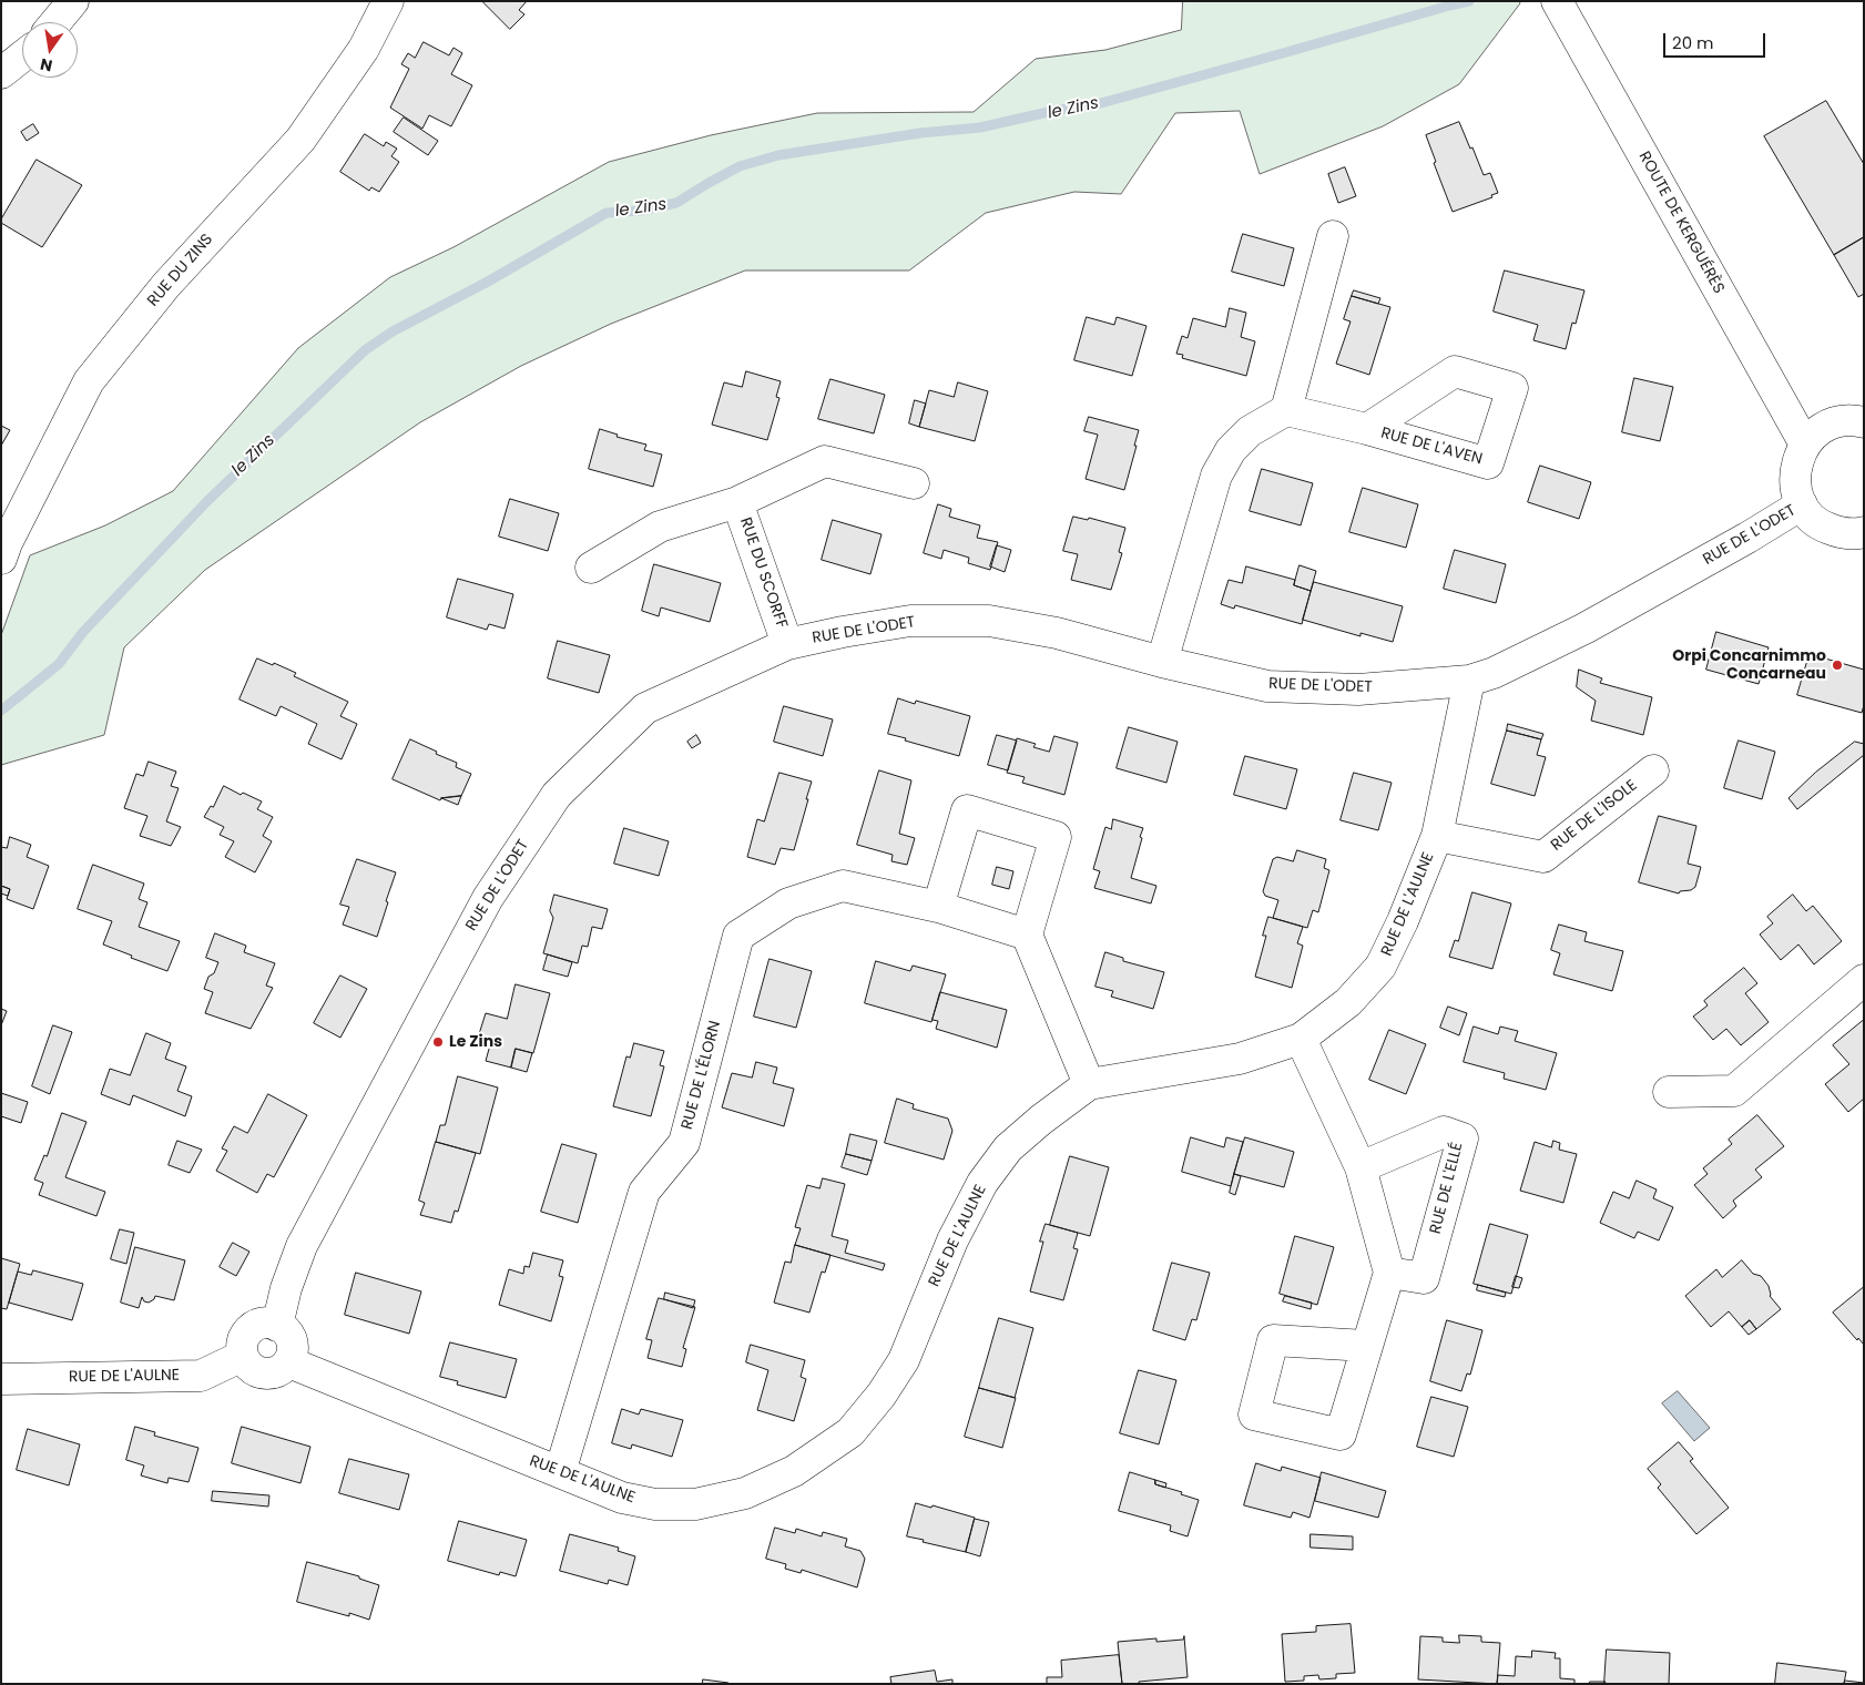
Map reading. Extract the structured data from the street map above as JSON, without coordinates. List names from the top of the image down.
{
  "streets": {
    "street": [
      "ROUTE DE KERGUÉRÈS",
      "RUE DU ZINS",
      "RUE DE L'AVEN",
      "RUE DE L'ODET",
      "RUE DU SCORFF",
      "RUE DE L'ISOLE",
      "RUE DE L'AULNE",
      "RUE DE L'ÉLORN",
      "RUE DE L'ELLÉ"
    ]
  },
  "crossings": [
    ["RUE DE L'ODET", "RUE DU SCORFF"],
    ["RUE DE L'ODET", "RUE DE L'AULNE"],
    ["RUE DE L'ISOLE", "RUE DE L'AULNE"],
    ["RUE DE L'AULNE", "RUE DE L'ÉLORN"]
  ],
  "water": ["le Zins"],
  "places": ["Orpi Concarnimmo Concarneau", "Le Zins"],
  "scale_bar": "20 m",
  "north": "bottom"
}
